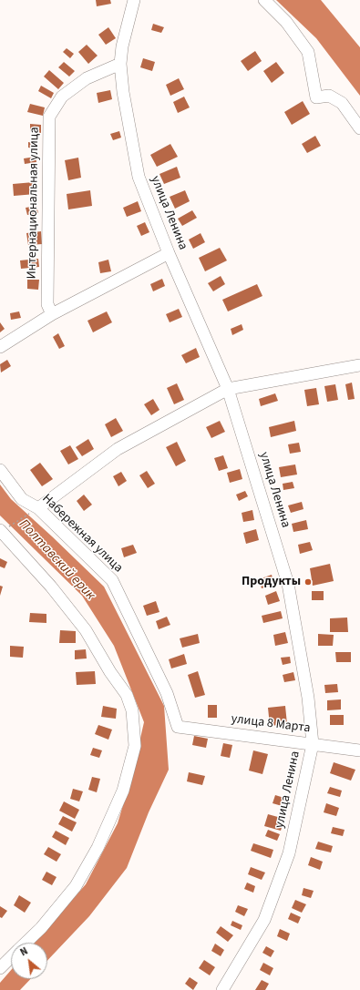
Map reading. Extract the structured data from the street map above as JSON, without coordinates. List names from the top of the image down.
{
  "streets": {
    "street": [
      "Интернациональная улица",
      "улица Ленина",
      "Набережная улица",
      "улица 8 Марта"
    ]
  },
  "crossings": [
    ["Интернациональная улица", "улица Ленина"],
    ["улица Ленина", "улица 8 Марта"],
    ["Набережная улица", "улица 8 Марта"]
  ],
  "water": ["Полтавский ерик"],
  "places": ["Продукты"],
  "north": "top left"
}
